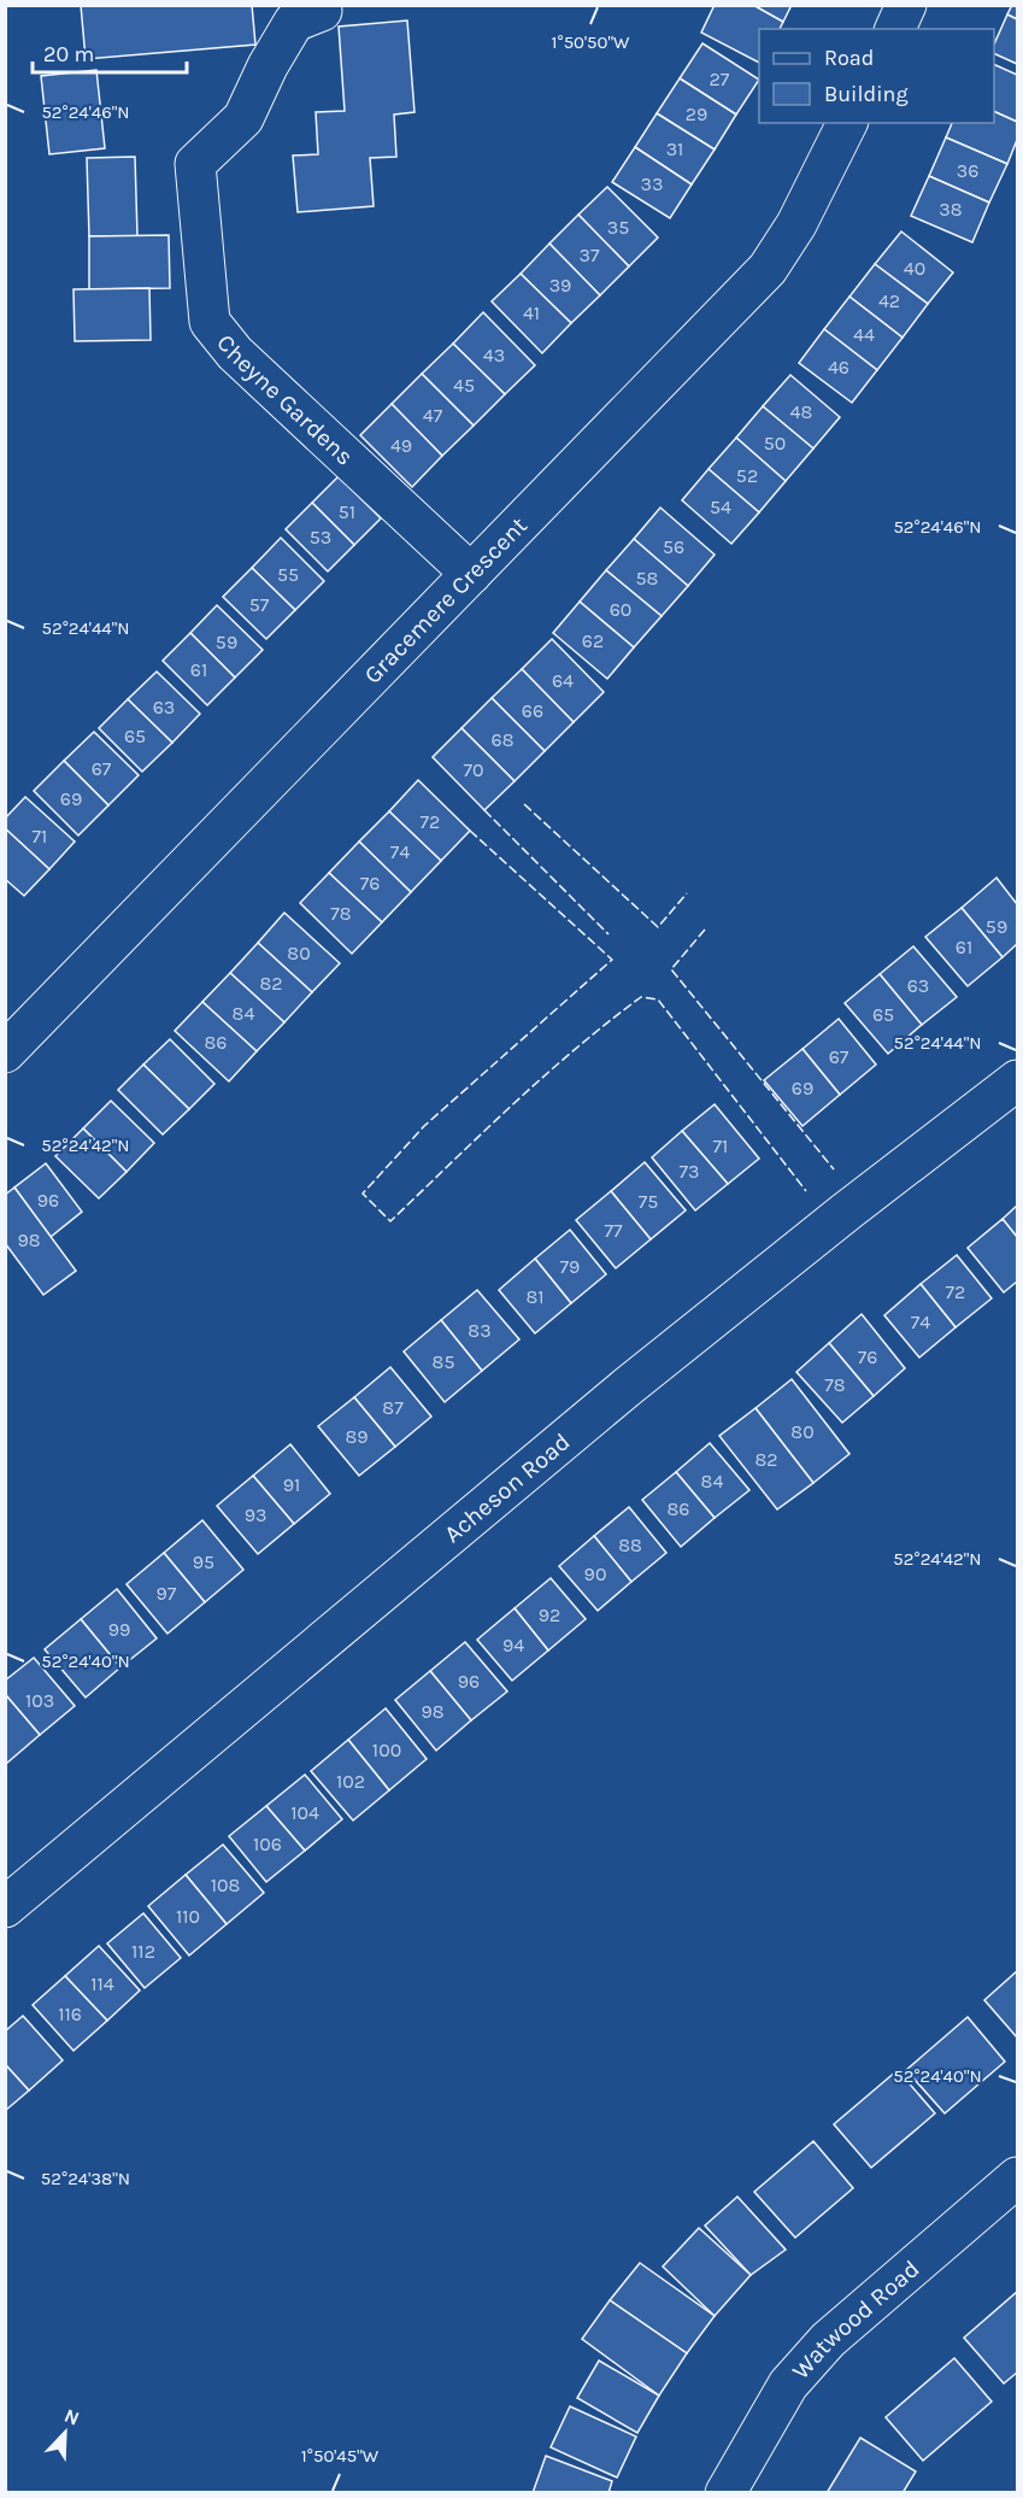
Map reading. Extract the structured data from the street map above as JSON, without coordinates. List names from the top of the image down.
{
  "streets": {
    "street": [
      "Cheyne Gardens",
      "Gracemere Crescent",
      "Acheson Road",
      "Watwood Road"
    ]
  },
  "crossings": [
    ["Cheyne Gardens", "Gracemere Crescent"]
  ],
  "house_numbers": [
    "27",
    "29",
    "31",
    "36",
    "33",
    "38",
    "35",
    "37",
    "40",
    "39",
    "42",
    "41",
    "44",
    "43",
    "46",
    "45",
    "48",
    "47",
    "50",
    "49",
    "52",
    "54",
    "51",
    "53",
    "56",
    "55",
    "58",
    "57",
    "60",
    "62",
    "59",
    "61",
    "64",
    "63",
    "66",
    "65",
    "68",
    "67",
    "70",
    "69",
    "72",
    "71",
    "74",
    "76",
    "78",
    "59",
    "61",
    "80",
    "82",
    "63",
    "84",
    "65",
    "86",
    "67",
    "69",
    "71",
    "73",
    "96",
    "75",
    "77",
    "98",
    "79",
    "72",
    "81",
    "74",
    "83",
    "76",
    "85",
    "78",
    "87",
    "80",
    "89",
    "82",
    "84",
    "91",
    "86",
    "93",
    "88",
    "95",
    "90",
    "97",
    "92",
    "99",
    "94",
    "96",
    "103",
    "98",
    "100",
    "102",
    "104",
    "106",
    "108",
    "110",
    "112",
    "114",
    "116"
  ],
  "legend": ["Road", "Building"],
  "scale_bar": "20 m",
  "north": "top right",
  "coordinates": [
    "1°50'50\"W",
    "52°24'46\"N",
    "52°24'44\"N",
    "52°24'42\"N",
    "52°24'40\"N",
    "52°24'38\"N",
    "1°50'45\"W"
  ]
}
